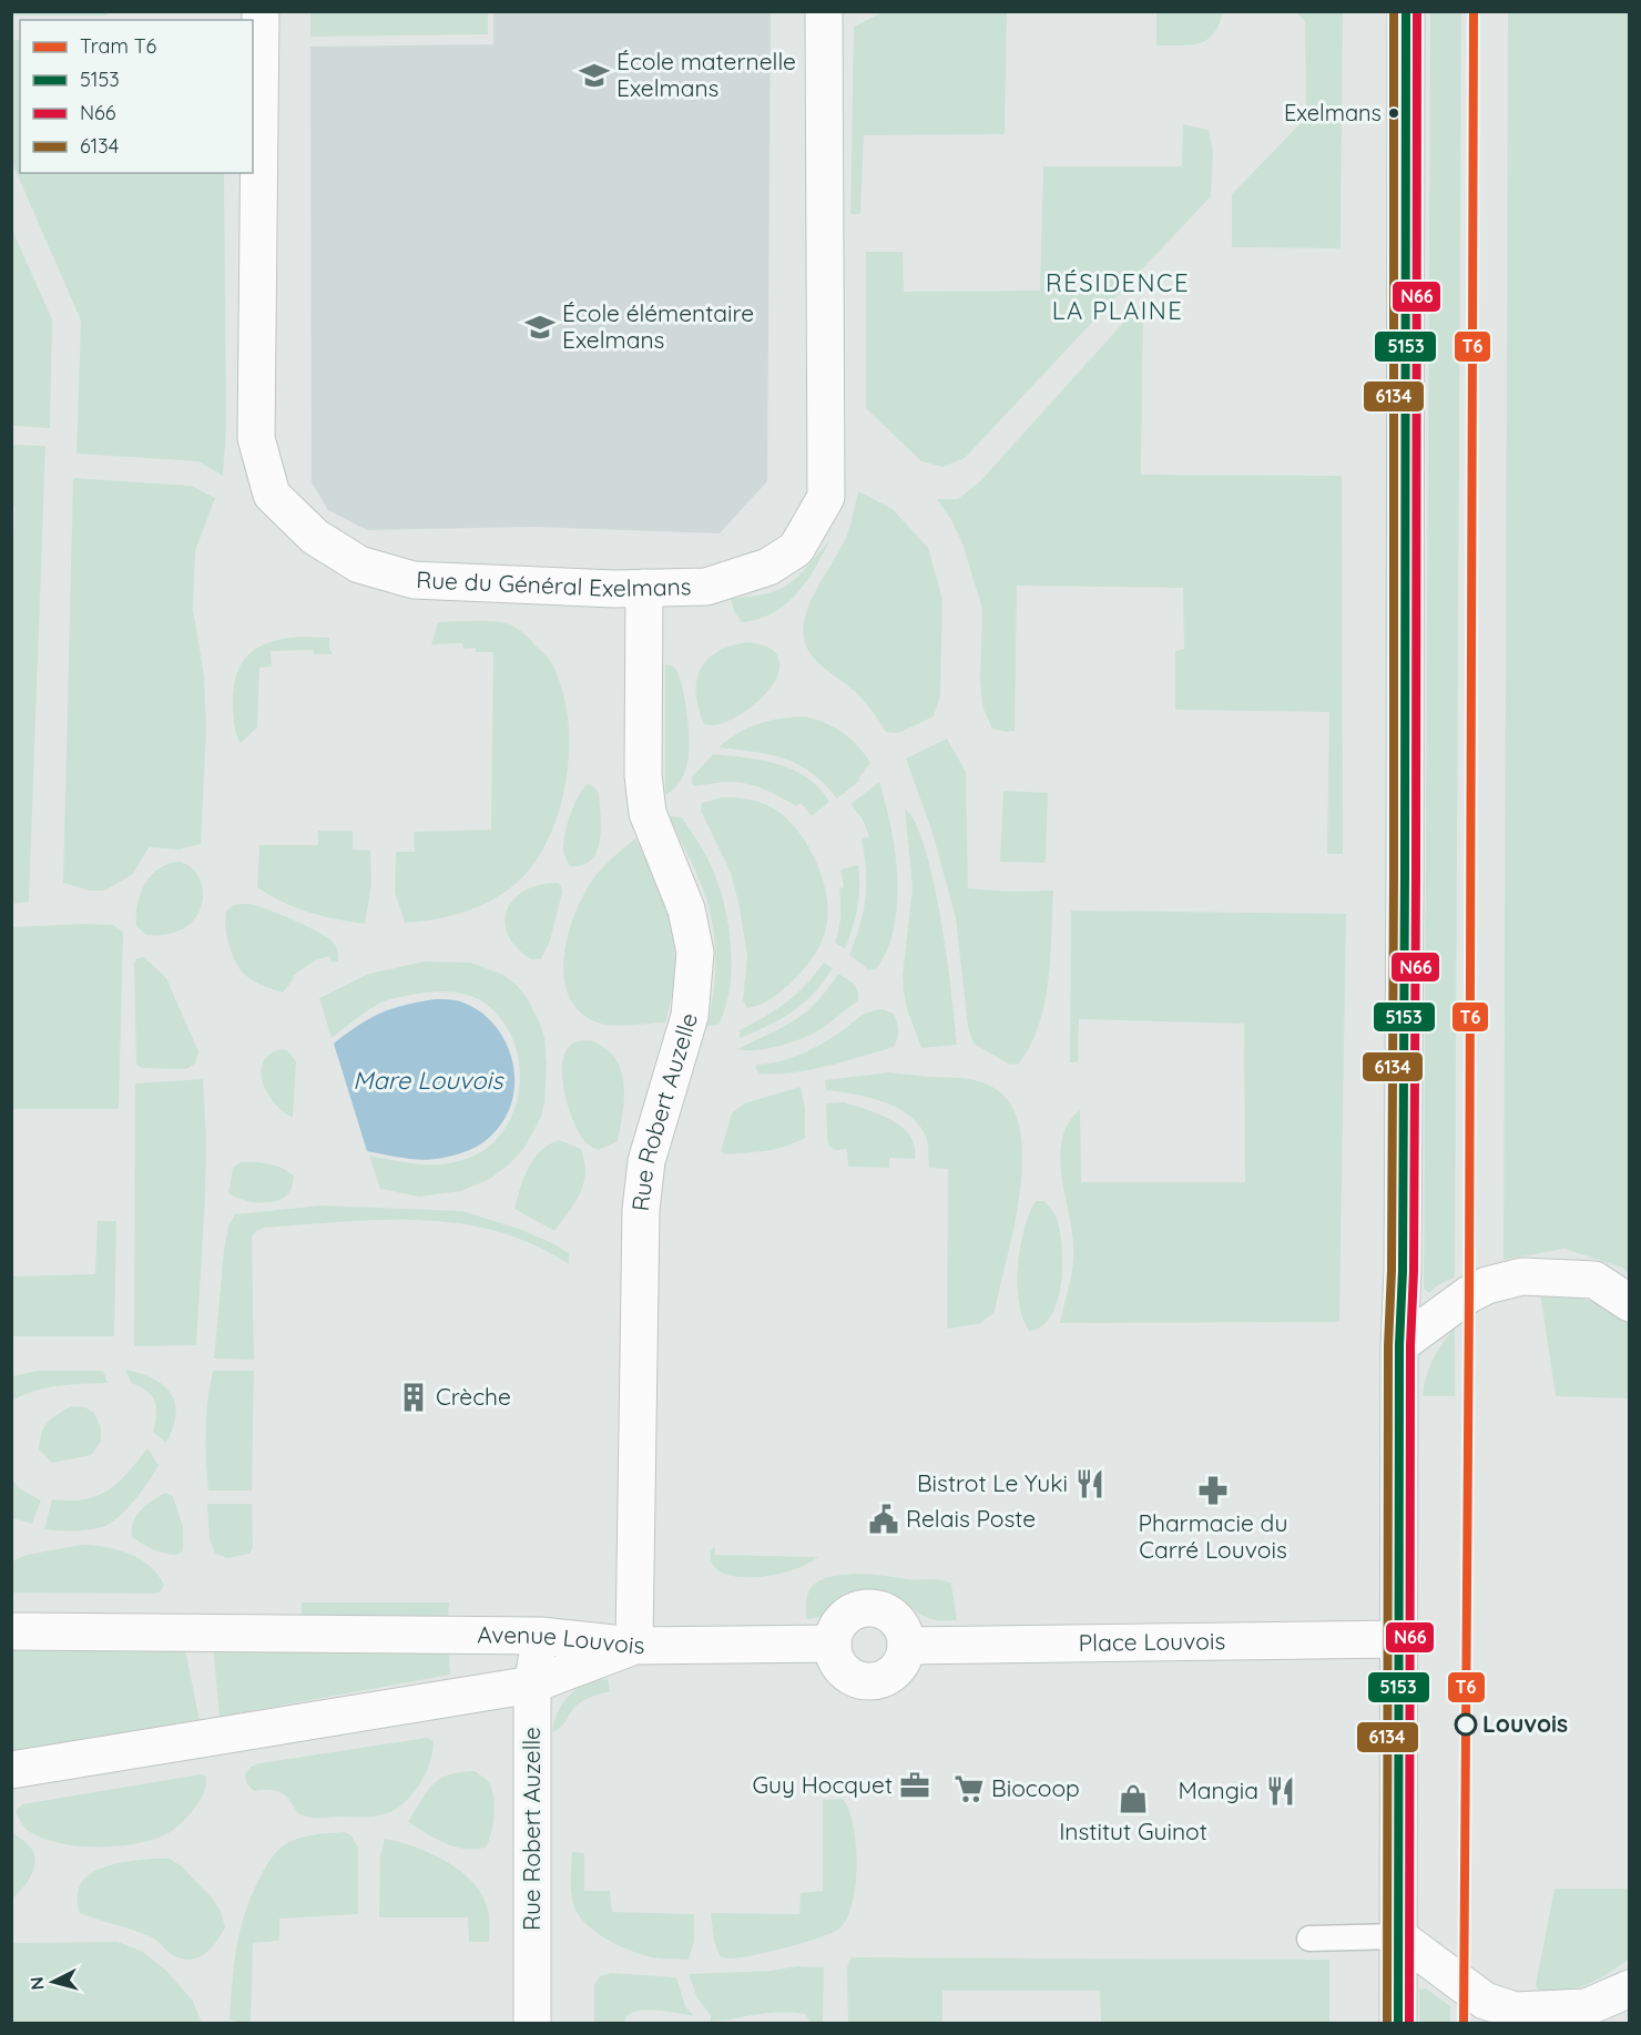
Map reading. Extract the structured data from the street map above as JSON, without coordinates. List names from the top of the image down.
{
  "streets": {
    "street": [
      "Rue du Général Exelmans",
      "Rue Robert Auzelle",
      "Place Louvois",
      "Avenue Louvois"
    ]
  },
  "crossings": [
    ["Rue du Général Exelmans", "Rue Robert Auzelle"],
    ["Rue Robert Auzelle", "Avenue Louvois"]
  ],
  "districts": ["RÉSIDENCE LA PLAINE"],
  "water": ["Mare Louvois"],
  "places": {
    "school or university": ["École maternelle Exelmans", "École élémentaire Exelmans"],
    "other": ["Exelmans", "Louvois"],
    "building": ["Crèche"],
    "restaurant": ["Bistrot Le Yuki", "Mangia"],
    "pharmacy": ["Pharmacie du Carré Louvois"],
    "public building": ["Relais Poste"],
    "office": ["Guy Hocquet"],
    "supermarket": ["Biocoop"],
    "shop": ["Institut Guinot"]
  },
  "lines": [
    "tram line T6",
    "transit line 5153",
    "transit line N66",
    "transit line 6134"
  ],
  "legend": [
    "Tram T6",
    "5153",
    "N66",
    "6134"
  ],
  "north": "left"
}
